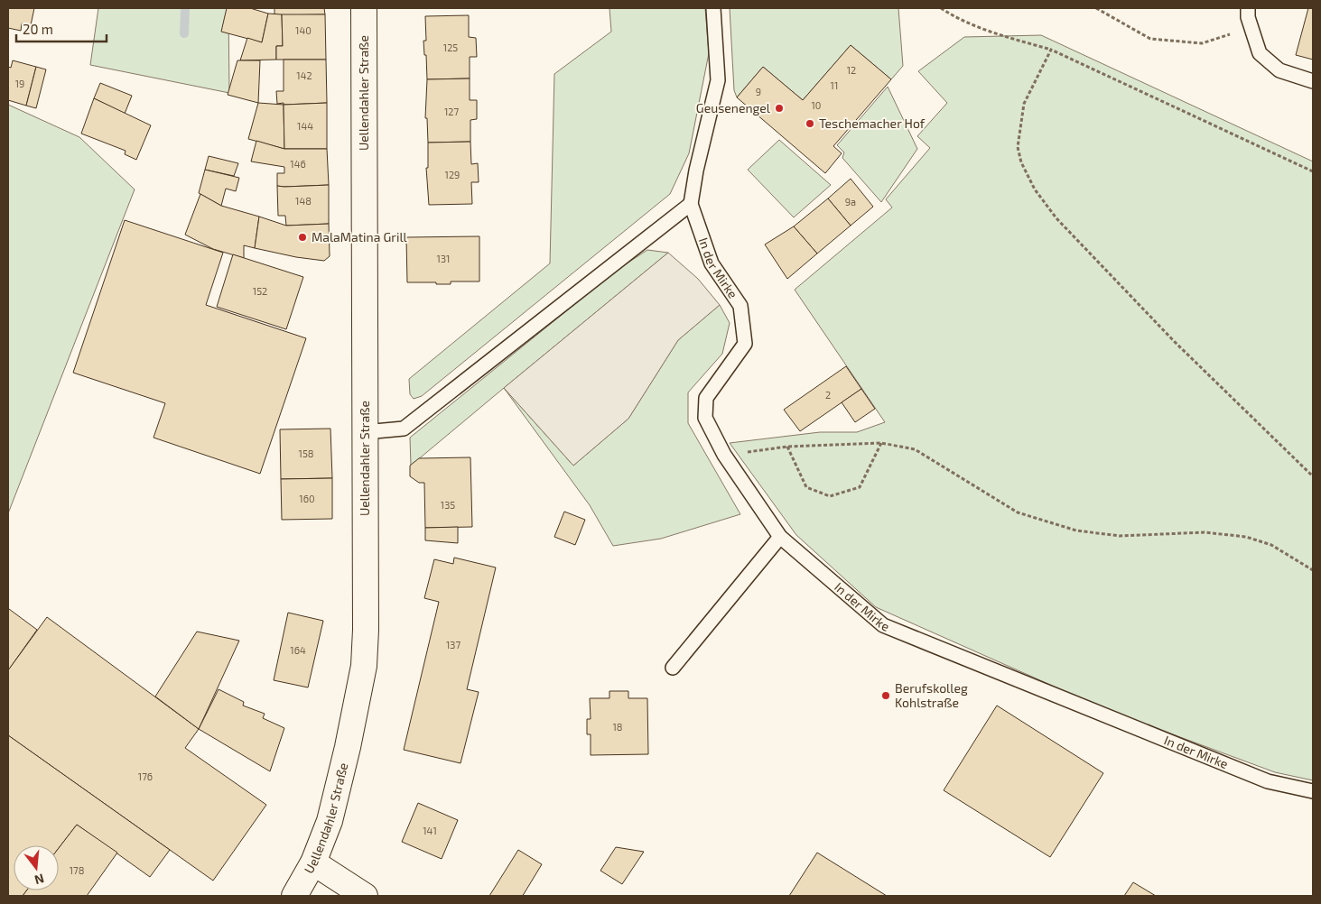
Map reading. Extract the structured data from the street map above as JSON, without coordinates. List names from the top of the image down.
{
  "streets": {
    "main road": ["Uellendahler Straße"],
    "lane": ["In der Mirke"]
  },
  "places": [
    "Geusenengel",
    "Teschemacher Hof",
    "MalaMatina Grill",
    "Berufskolleg Kohlstraße"
  ],
  "house_numbers": [
    "140",
    "125",
    "12",
    "142",
    "19",
    "11",
    "9",
    "10",
    "127",
    "144",
    "146",
    "129",
    "148",
    "9a",
    "131",
    "152",
    "2",
    "158",
    "160",
    "135",
    "137",
    "164",
    "18",
    "176",
    "141",
    "178"
  ],
  "scale_bar": "20 m",
  "north": "bottom"
}
